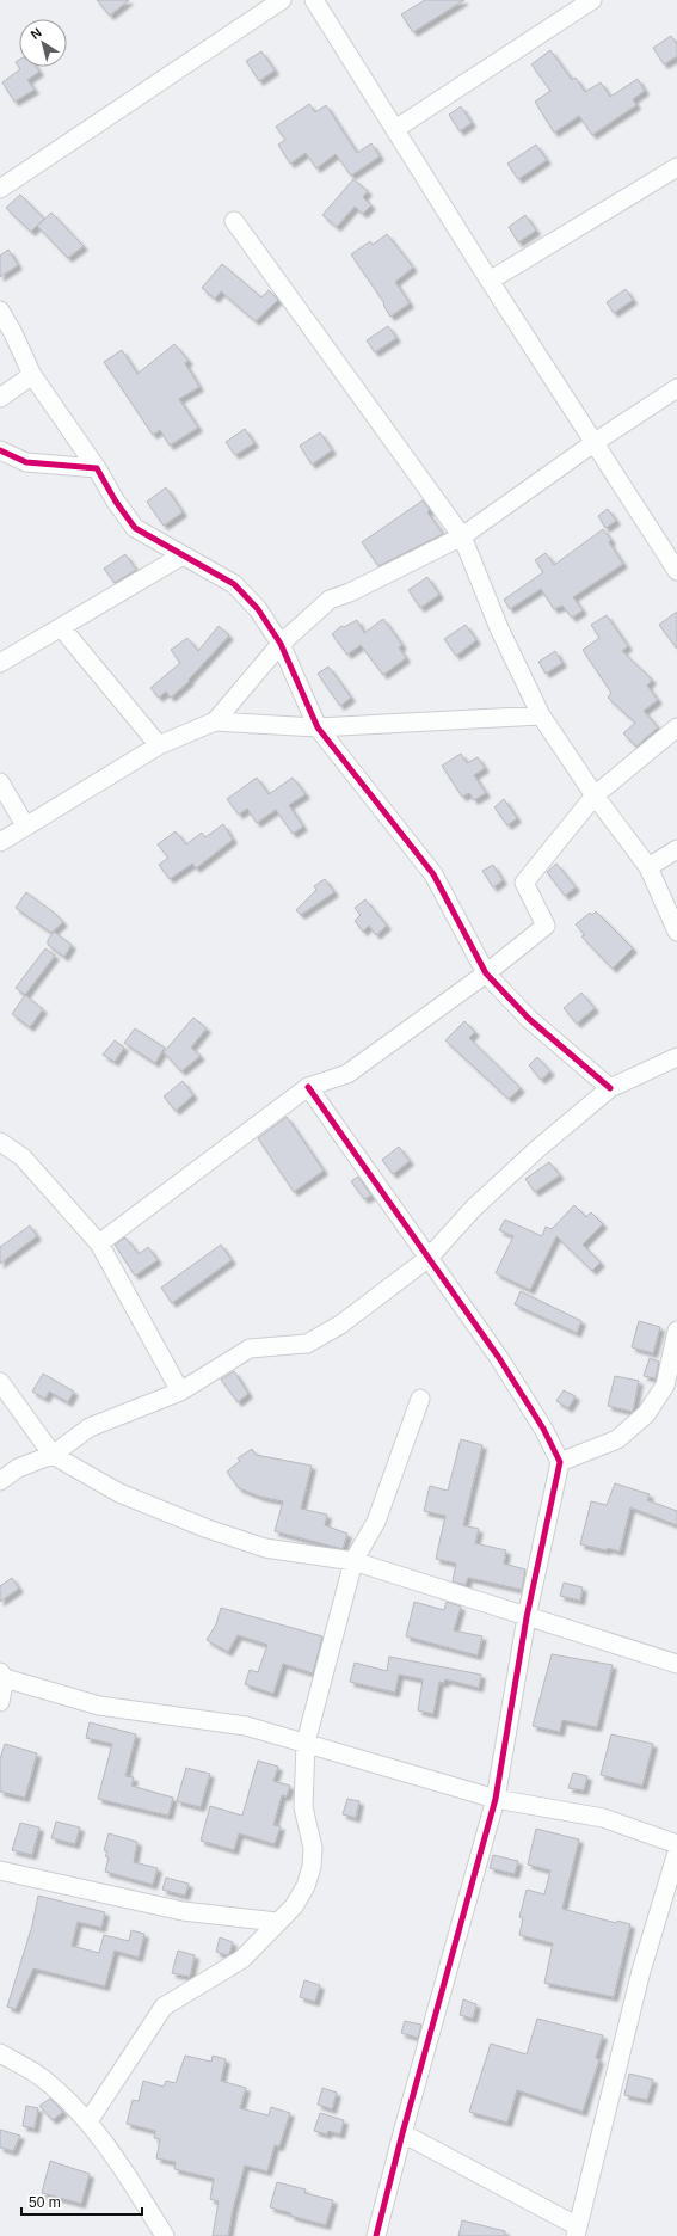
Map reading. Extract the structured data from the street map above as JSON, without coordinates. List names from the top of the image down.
{
  "scale_bar": "50 m",
  "north": "top left"
}
